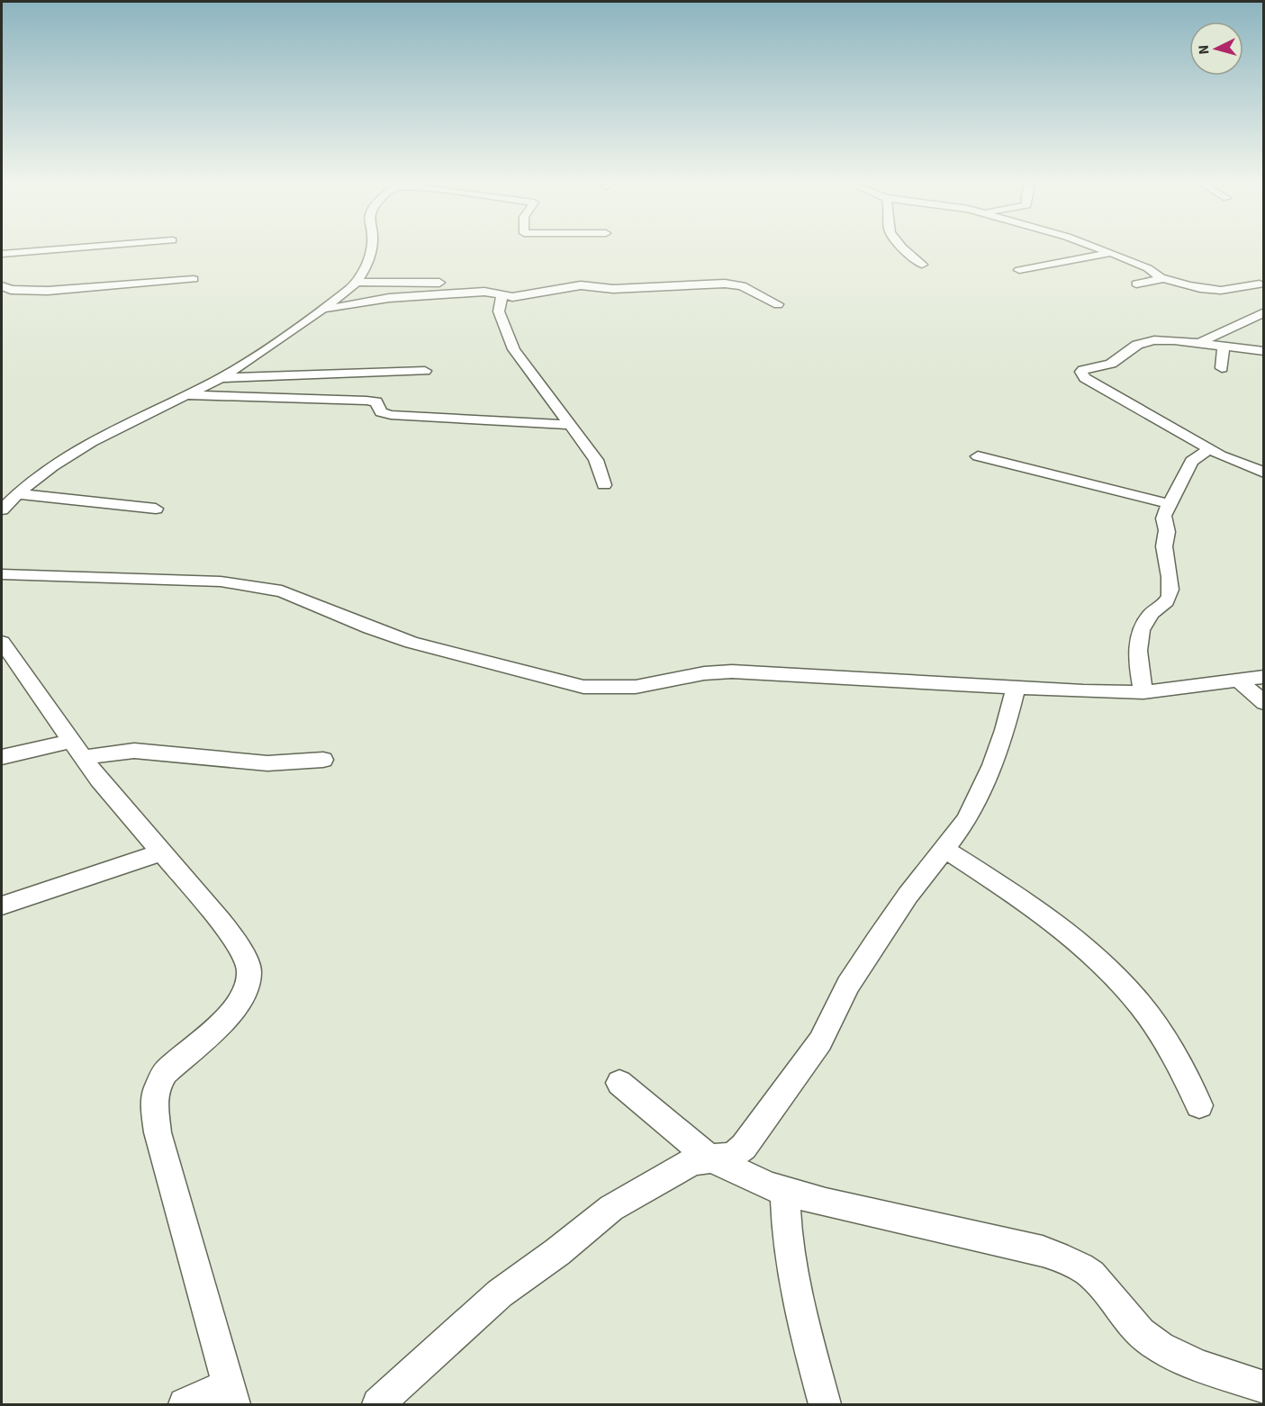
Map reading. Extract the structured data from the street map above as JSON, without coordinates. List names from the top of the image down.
{
  "north": "left"
}
